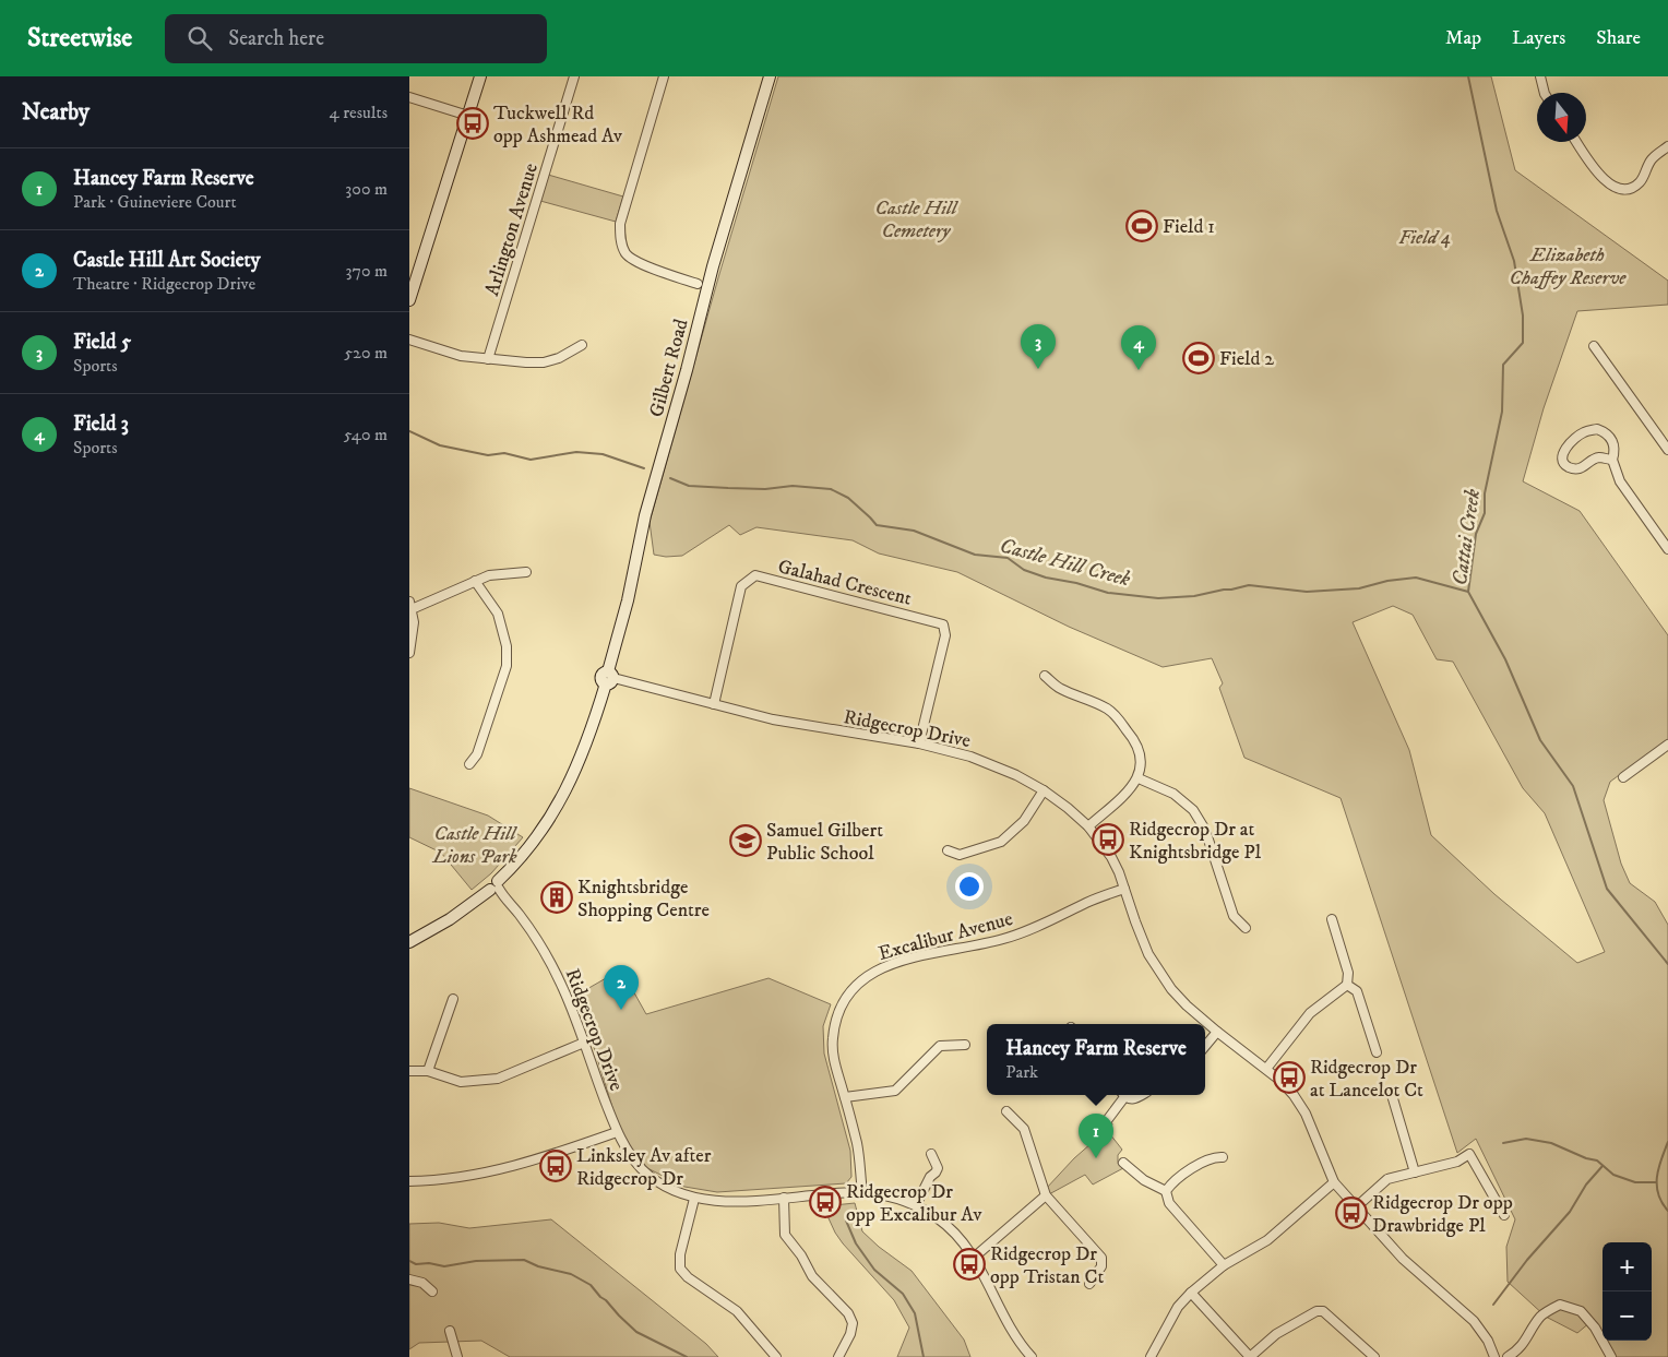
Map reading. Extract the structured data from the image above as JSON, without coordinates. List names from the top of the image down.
{
  "streets": {
    "main road": ["Gilbert Road"],
    "street": [
      "Arlington Avenue",
      "Galahad Crescent",
      "Ridgecrop Drive",
      "Excalibur Avenue"
    ]
  },
  "crossings": [
    ["Gilbert Road", "Ridgecrop Drive"],
    ["Galahad Crescent", "Ridgecrop Drive"],
    ["Ridgecrop Drive", "Excalibur Avenue"]
  ],
  "water": ["Cattai Creek", "Castle Hill Creek"],
  "parks": [
    "Castle Hill Cemetery",
    "Field 4",
    "Elizabeth Chaffey Reserve",
    "Castle Hill Lions Park"
  ],
  "places": {
    "bus stop": [
      "Tuckwell Rd opp Ashmead Av",
      "Ridgecrop Dr at Knightsbridge Pl",
      "Ridgecrop Dr at Lancelot Ct",
      "Linksley Av after Ridgecrop Dr",
      "Ridgecrop Dr opp Excalibur Av",
      "Ridgecrop Dr opp Drawbridge Pl",
      "Ridgecrop Dr opp Tristan Ct"
    ],
    "sports": ["Field 1", "Field 2"],
    "school or university": ["Samuel Gilbert Public School"],
    "building": ["Knightsbridge Shopping Centre"]
  },
  "north": "bottom",
  "page": {
    "header": "Streetwise",
    "search": "Search here",
    "nav": ["Map", "Layers", "Share"],
    "heading": ["Nearby", "4 results"],
    "list": [
      {
        "mark": "1",
        "name": "Hancey Farm Reserve",
        "note": "Park · Guineviere Court",
        "value": "300 m"
      },
      {
        "mark": "2",
        "name": "Castle Hill Art Society",
        "note": "Theatre · Ridgecrop Drive",
        "value": "370 m"
      },
      {
        "mark": "3",
        "name": "Field 5",
        "note": "Sports",
        "value": "520 m"
      },
      {
        "mark": "4",
        "name": "Field 3",
        "note": "Sports",
        "value": "540 m"
      }
    ],
    "pins": [
      "3",
      "4",
      "2",
      "1"
    ],
    "popup": ["Hancey Farm Reserve", "Park"],
    "map_buttons": ["+", "−"]
  }
}
